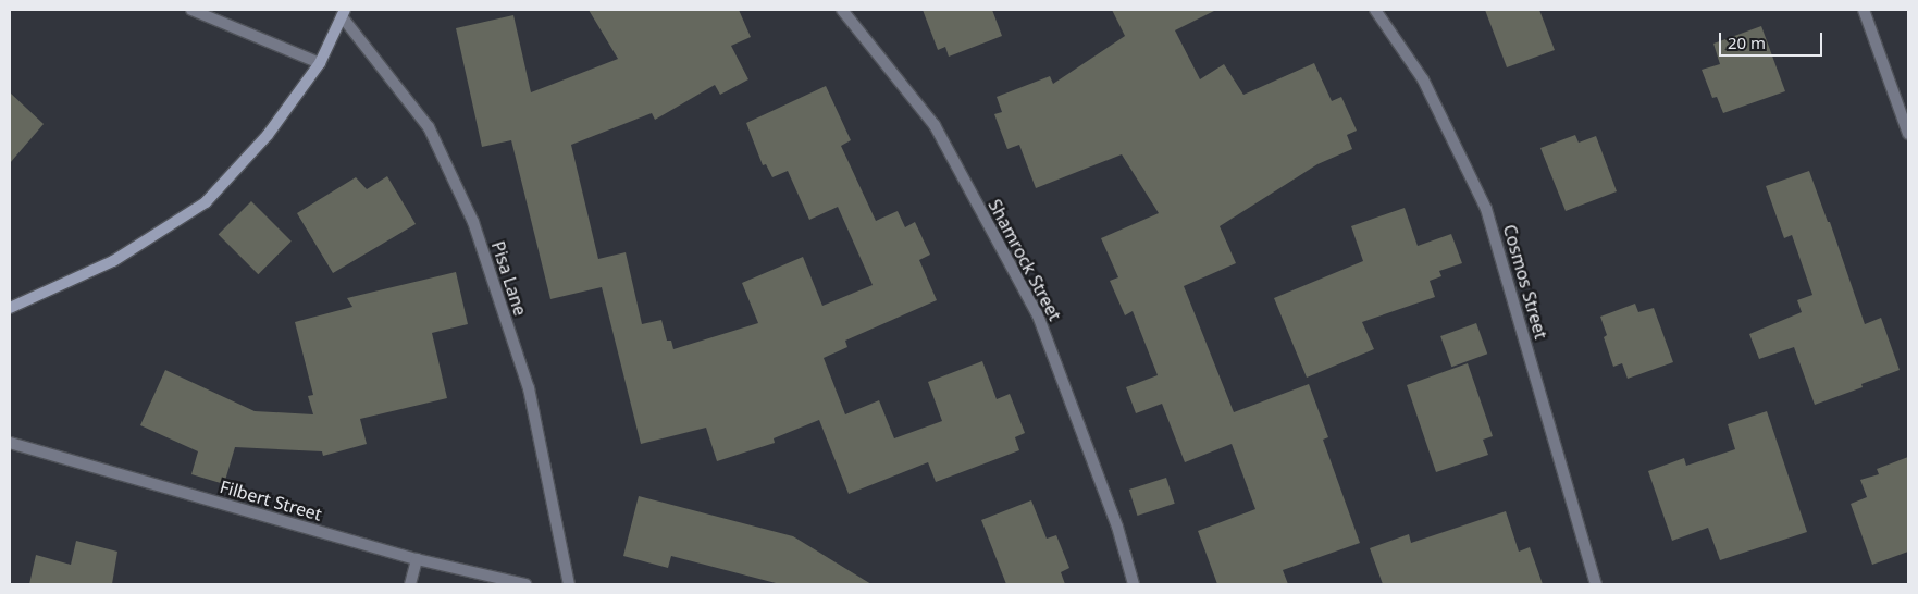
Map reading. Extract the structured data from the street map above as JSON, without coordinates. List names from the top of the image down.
{
  "streets": {
    "street": [
      "Shamrock Street",
      "Pisa Lane",
      "Cosmos Street",
      "Filbert Street"
    ]
  },
  "scale_bar": "20 m"
}
